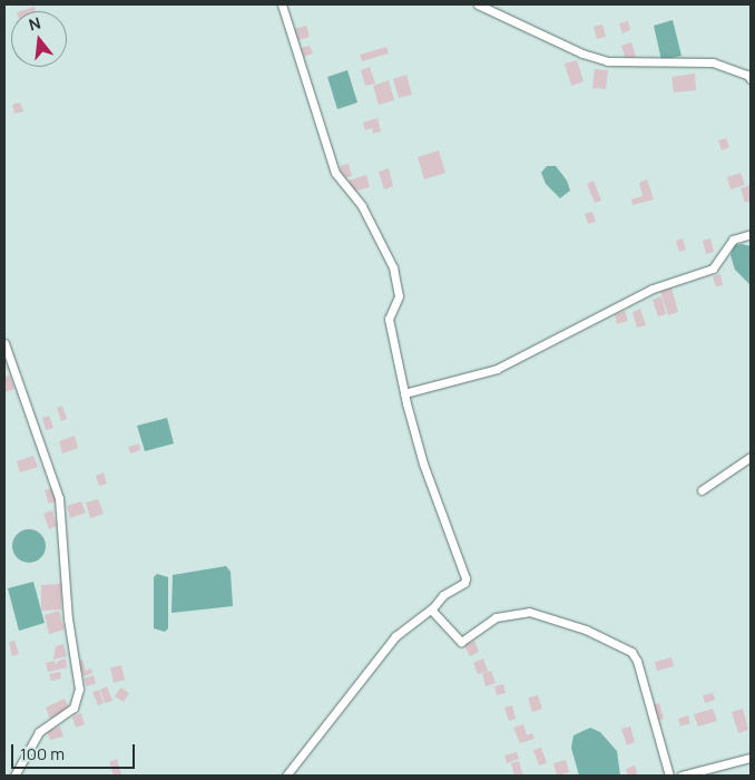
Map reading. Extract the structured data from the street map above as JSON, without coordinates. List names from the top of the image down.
{
  "scale_bar": "100 m",
  "north": "top"
}
